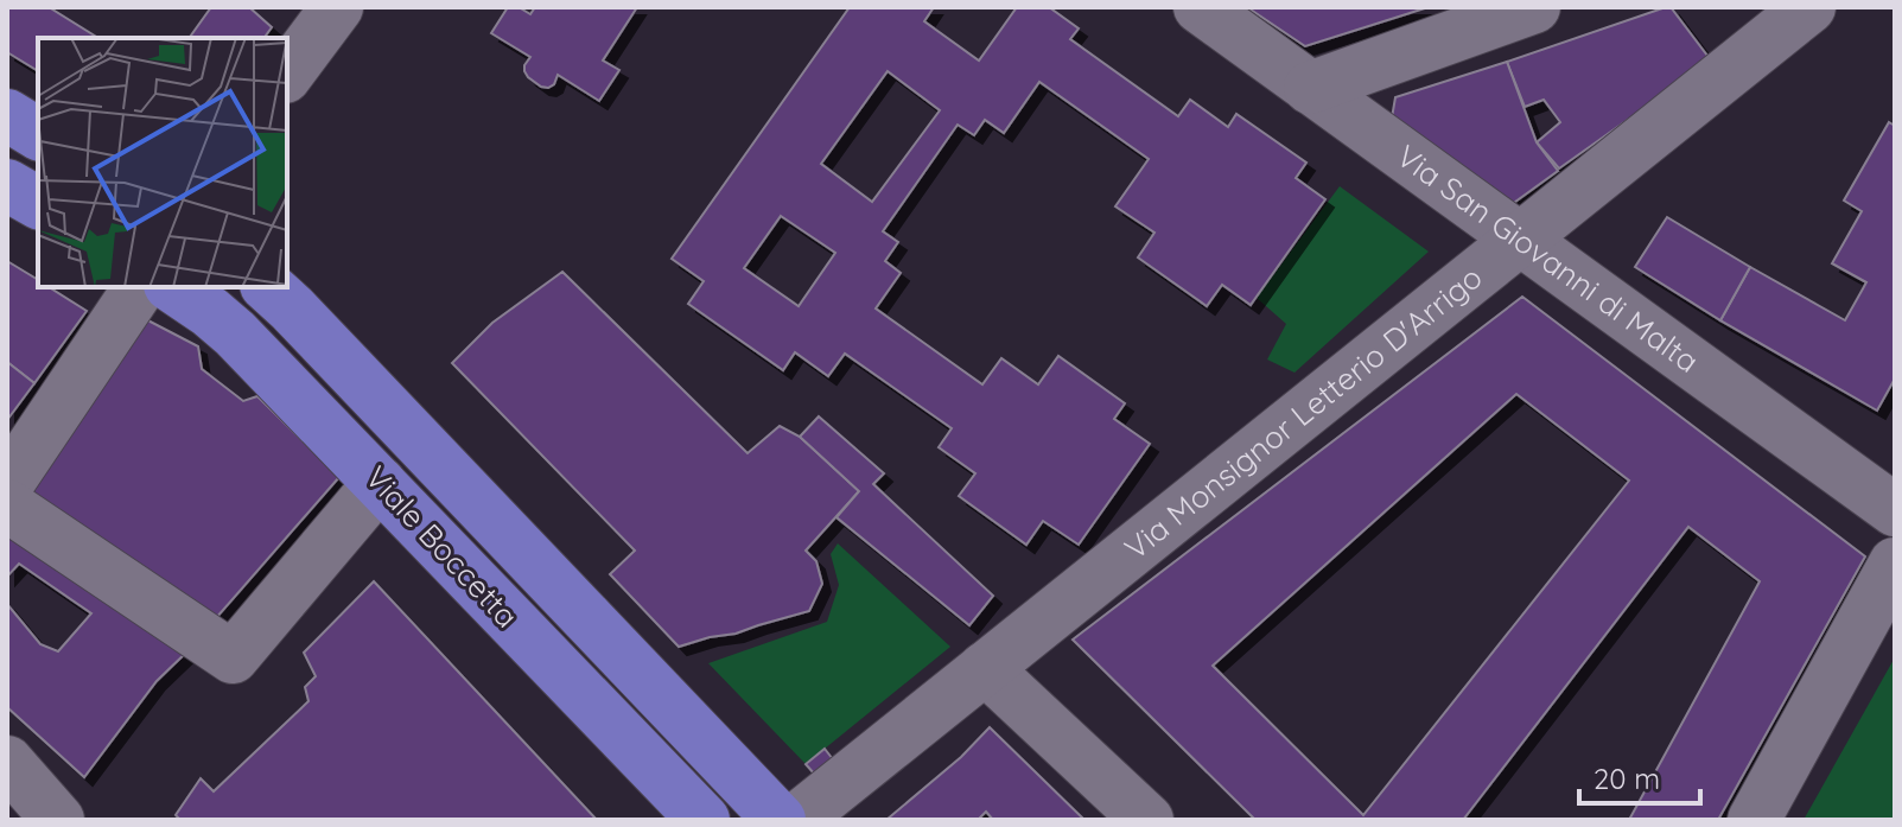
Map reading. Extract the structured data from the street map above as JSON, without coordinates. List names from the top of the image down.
{
  "streets": {
    "main road": ["Viale Boccetta"],
    "street": ["Via San Giovanni di Malta", "Via Monsignor Letterio D'Arrigo"]
  },
  "crossings": [
    ["Via San Giovanni di Malta", "Via Monsignor Letterio D'Arrigo"]
  ],
  "scale_bar": "20 m"
}
